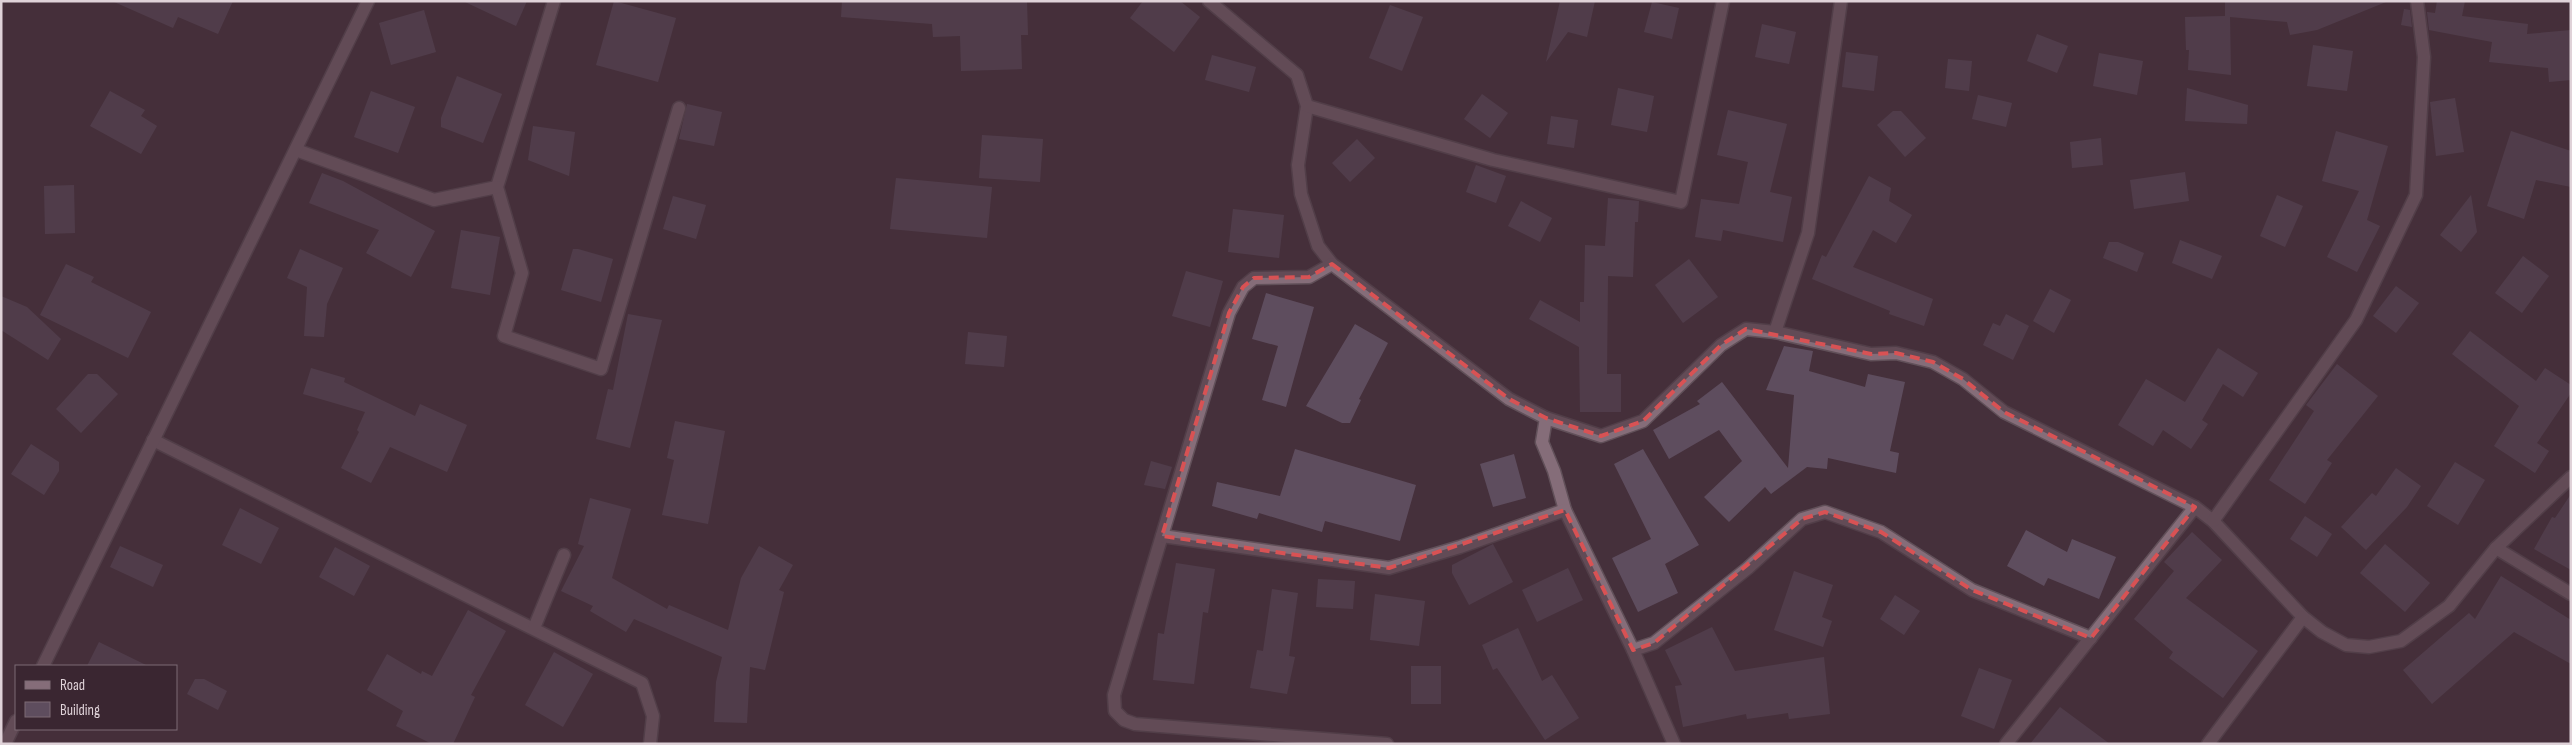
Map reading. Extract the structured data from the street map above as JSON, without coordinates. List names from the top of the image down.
{
  "legend": ["Road", "Building"]
}
